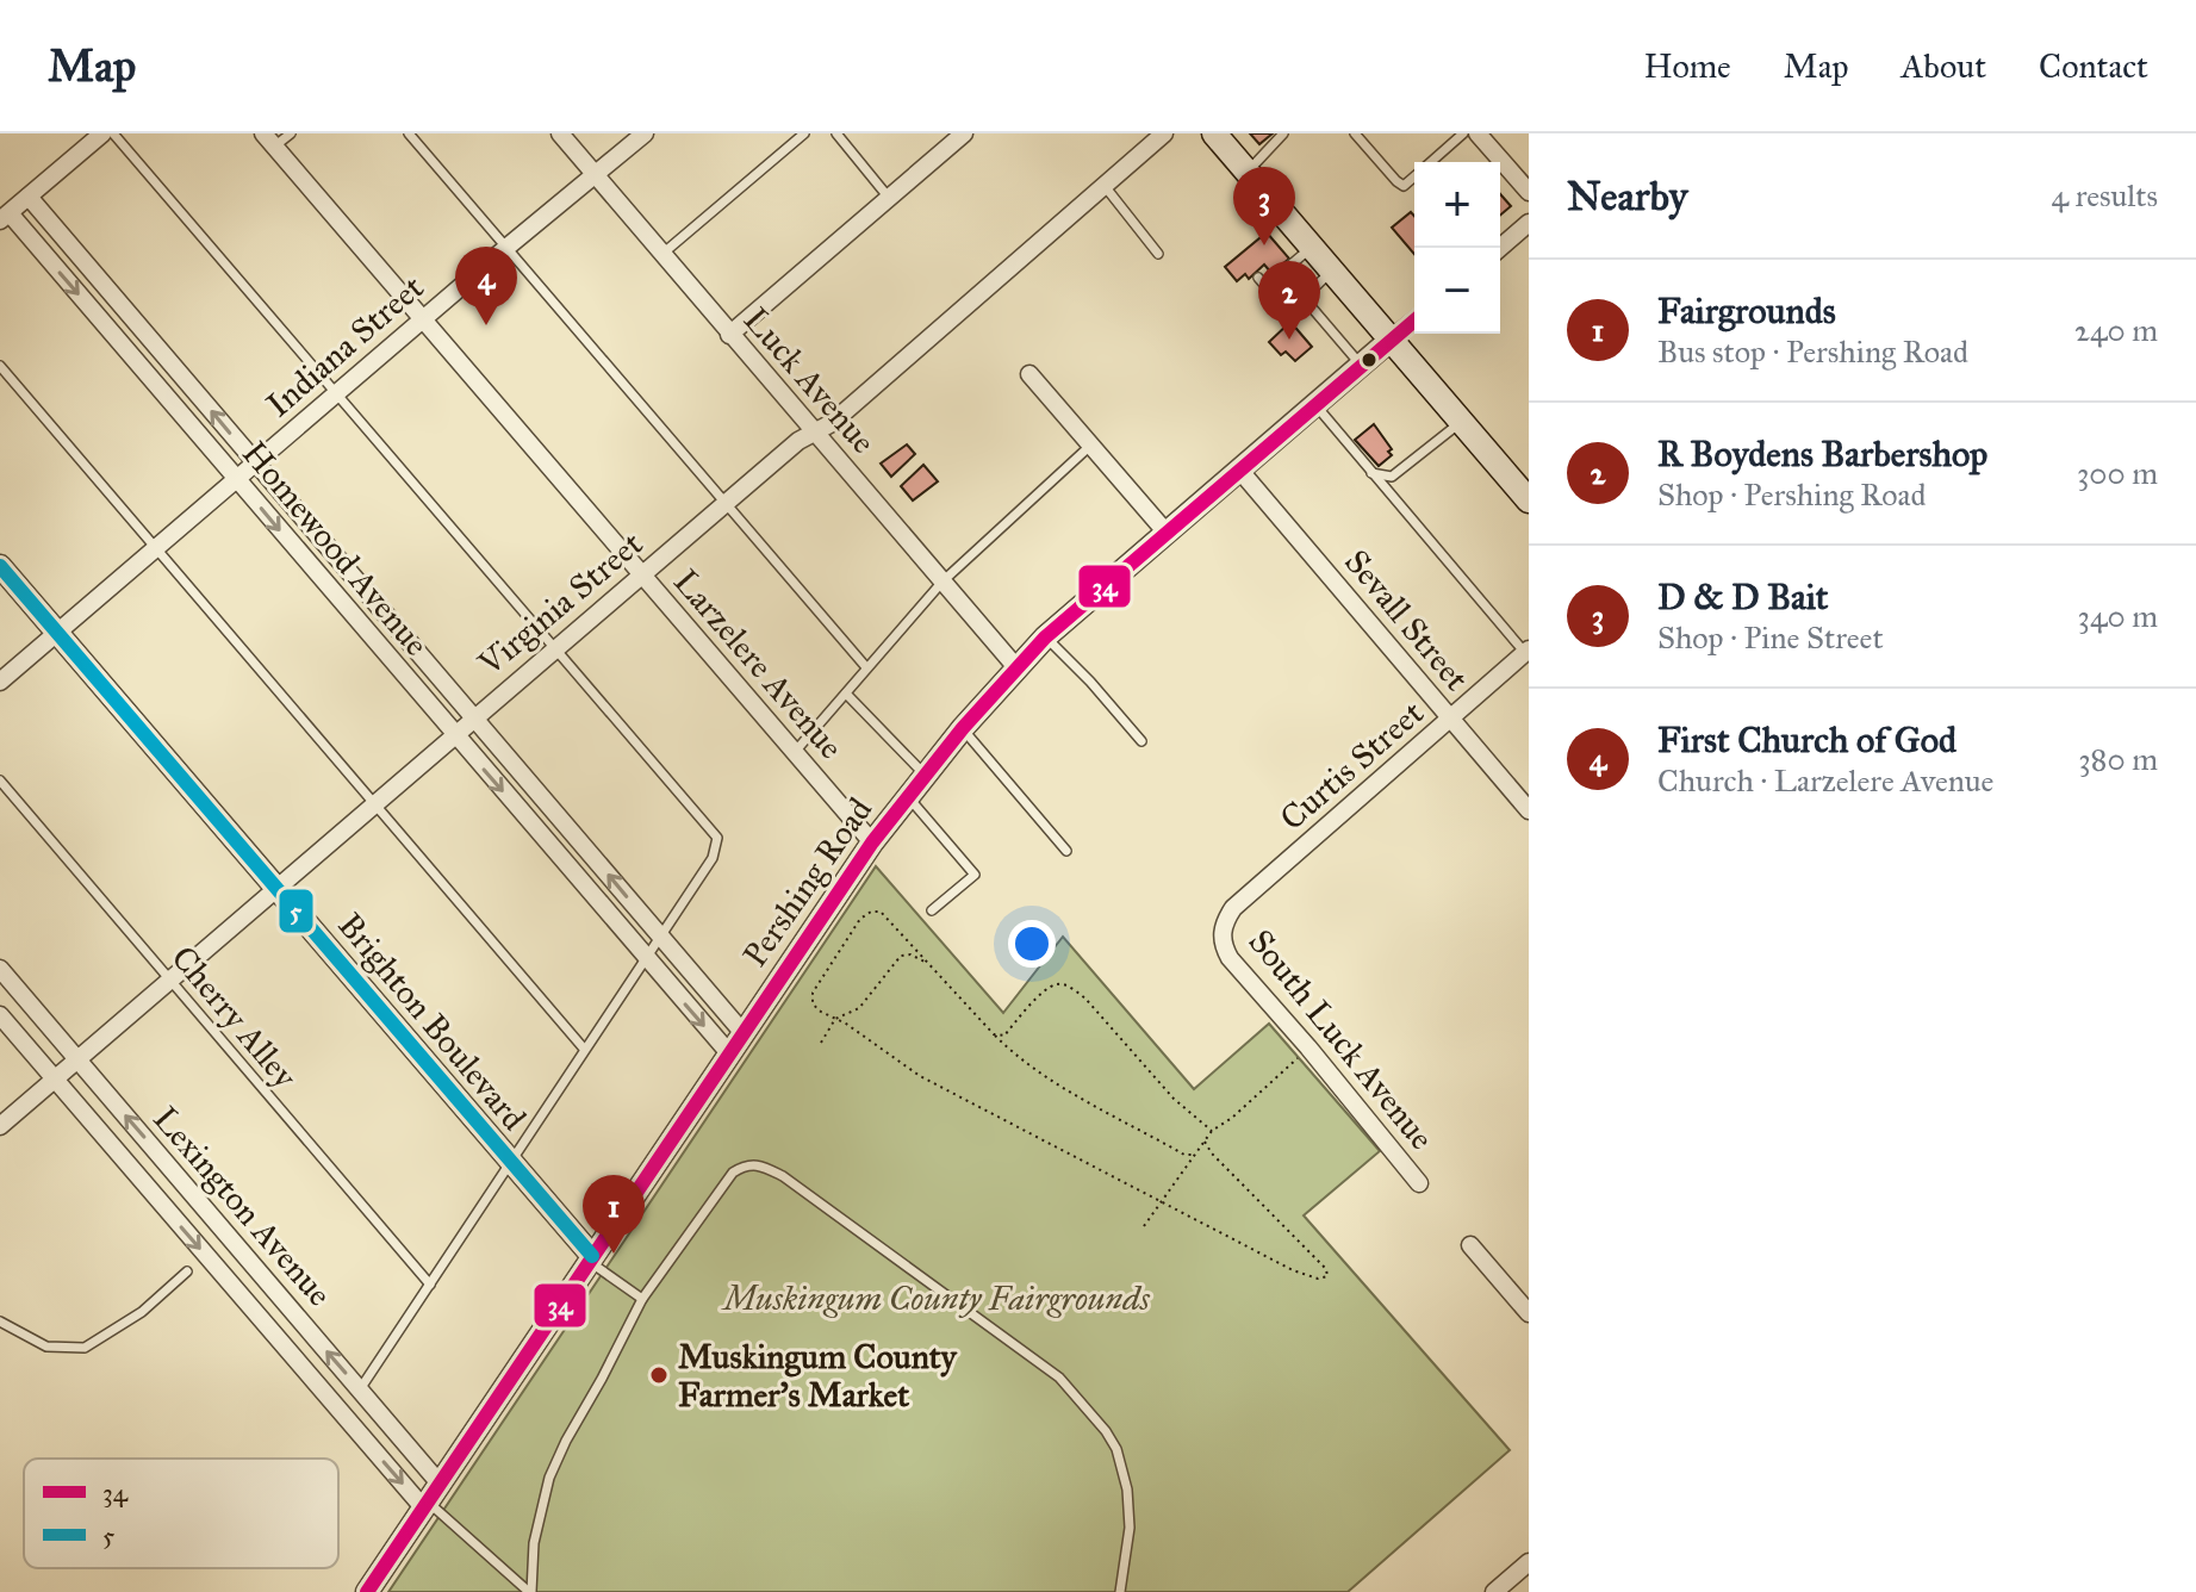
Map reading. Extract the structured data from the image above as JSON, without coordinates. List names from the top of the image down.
{
  "streets": {
    "street": [
      "Indiana Street",
      "Luck Avenue",
      "Homewood Avenue",
      "Virginia Street",
      "Sevall Street",
      "Larzelere Avenue",
      "Curtis Street",
      "Pershing Road",
      "Brighton Boulevard",
      "South Luck Avenue",
      "Lexington Avenue"
    ],
    "lane": ["Cherry Alley"]
  },
  "crossings": [
    ["Indiana Street", "Luck Avenue"],
    ["Indiana Street", "Homewood Avenue"],
    ["Indiana Street", "Larzelere Avenue"],
    ["Indiana Street", "Brighton Boulevard"],
    ["Luck Avenue", "Virginia Street"],
    ["Luck Avenue", "Pershing Road"],
    ["Homewood Avenue", "Virginia Street"],
    ["Homewood Avenue", "Pershing Road"],
    ["Virginia Street", "Larzelere Avenue"],
    ["Virginia Street", "Cherry Alley"],
    ["Virginia Street", "Brighton Boulevard"],
    ["Virginia Street", "Lexington Avenue"],
    ["Sevall Street", "Curtis Street"],
    ["Sevall Street", "Pershing Road"],
    ["Larzelere Avenue", "Pershing Road"],
    ["Curtis Street", "South Luck Avenue"],
    ["Pershing Road", "Brighton Boulevard"],
    ["Pershing Road", "Lexington Avenue"]
  ],
  "parks": ["Muskingum County Fairgrounds"],
  "places": ["Muskingum County Farmer's Market"],
  "lines": ["transit line 34", "transit line 5"],
  "legend": ["34", "5"],
  "page": {
    "header": "Map",
    "nav": [
      "Home",
      "Map",
      "About",
      "Contact"
    ],
    "heading": ["Nearby", "4 results"],
    "map_buttons": ["+", "−"],
    "pins": [
      "3",
      "4",
      "2",
      "1"
    ],
    "list": [
      {
        "mark": "1",
        "name": "Fairgrounds",
        "note": "Bus stop · Pershing Road",
        "value": "240 m"
      },
      {
        "mark": "2",
        "name": "R Boydens Barbershop",
        "note": "Shop · Pershing Road",
        "value": "300 m"
      },
      {
        "mark": "3",
        "name": "D & D Bait",
        "note": "Shop · Pine Street",
        "value": "340 m"
      },
      {
        "mark": "4",
        "name": "First Church of God",
        "note": "Church · Larzelere Avenue",
        "value": "380 m"
      }
    ]
  }
}
